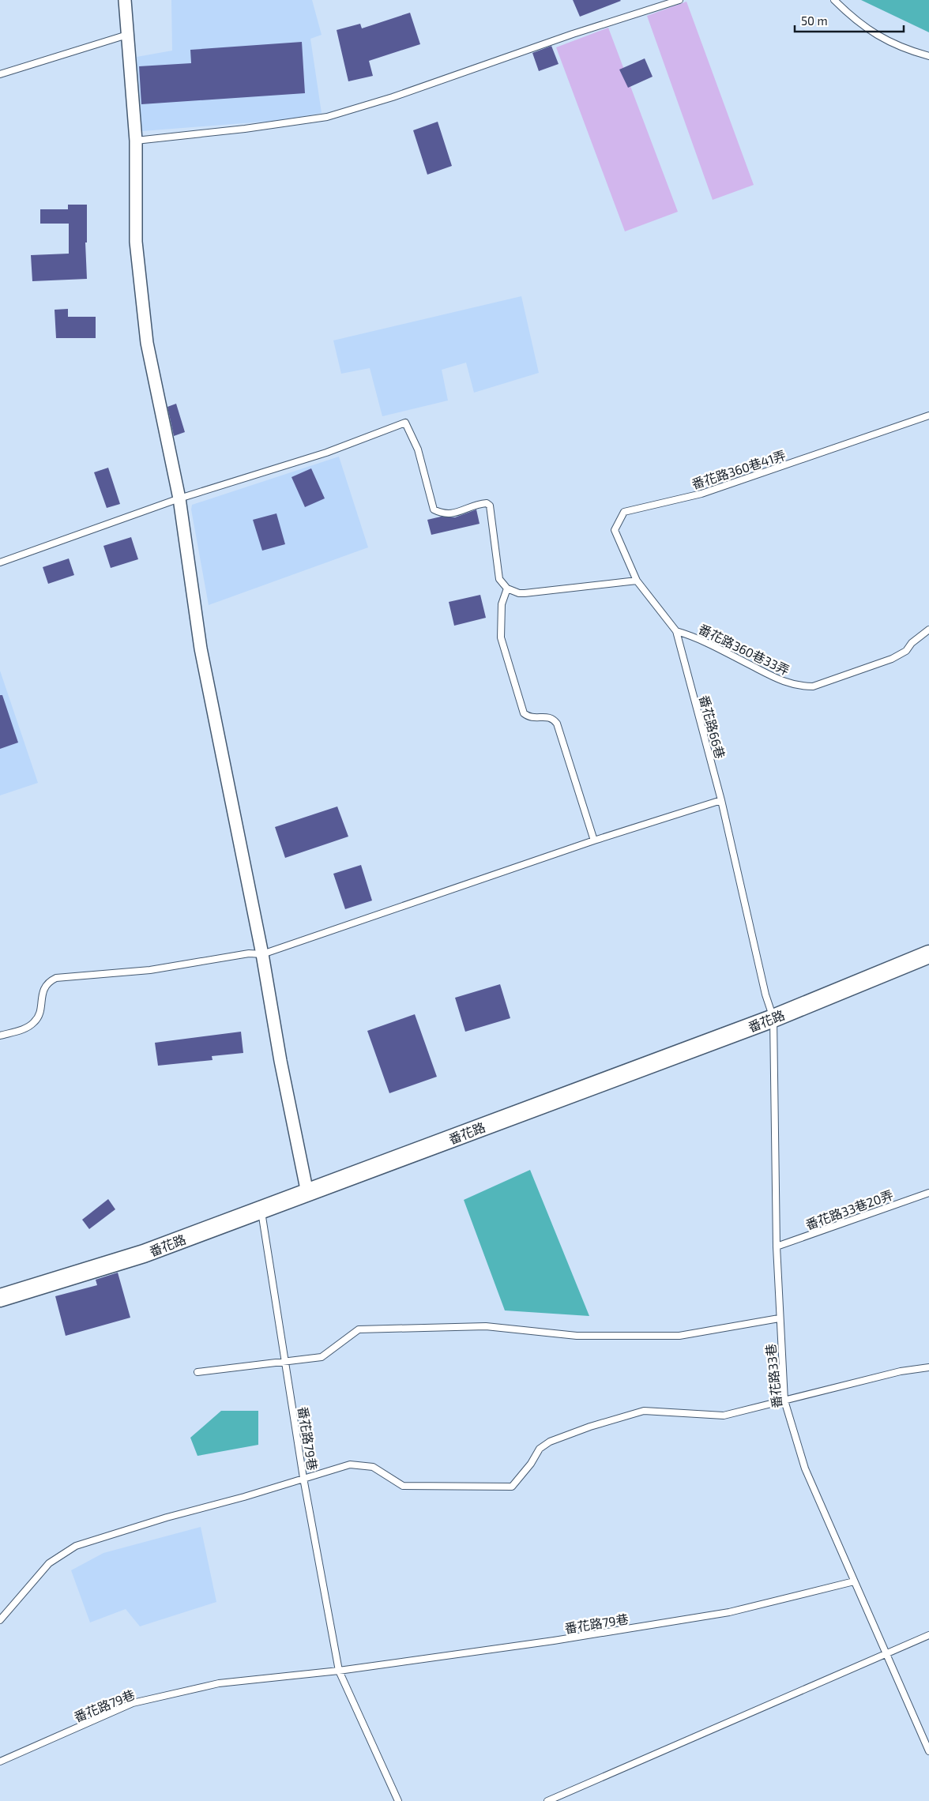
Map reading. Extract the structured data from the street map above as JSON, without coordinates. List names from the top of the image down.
{
  "streets": {
    "main road": ["番花路"],
    "lane": [
      "番花路360巷41弄",
      "番花路360巷33弄",
      "番花路66巷",
      "番花路33巷20弄",
      "番花路33巷",
      "番花路79巷"
    ]
  },
  "crossings": [
    ["番花路360巷41弄", "番花路66巷"],
    ["番花路360巷33弄", "番花路66巷"],
    ["番花路66巷", "番花路"],
    ["番花路66巷", "番花路33巷"],
    ["番花路", "番花路33巷"],
    ["番花路", "番花路79巷"],
    ["番花路33巷20弄", "番花路33巷"],
    ["番花路33巷", "番花路79巷"]
  ],
  "scale_bar": "50 m"
}
